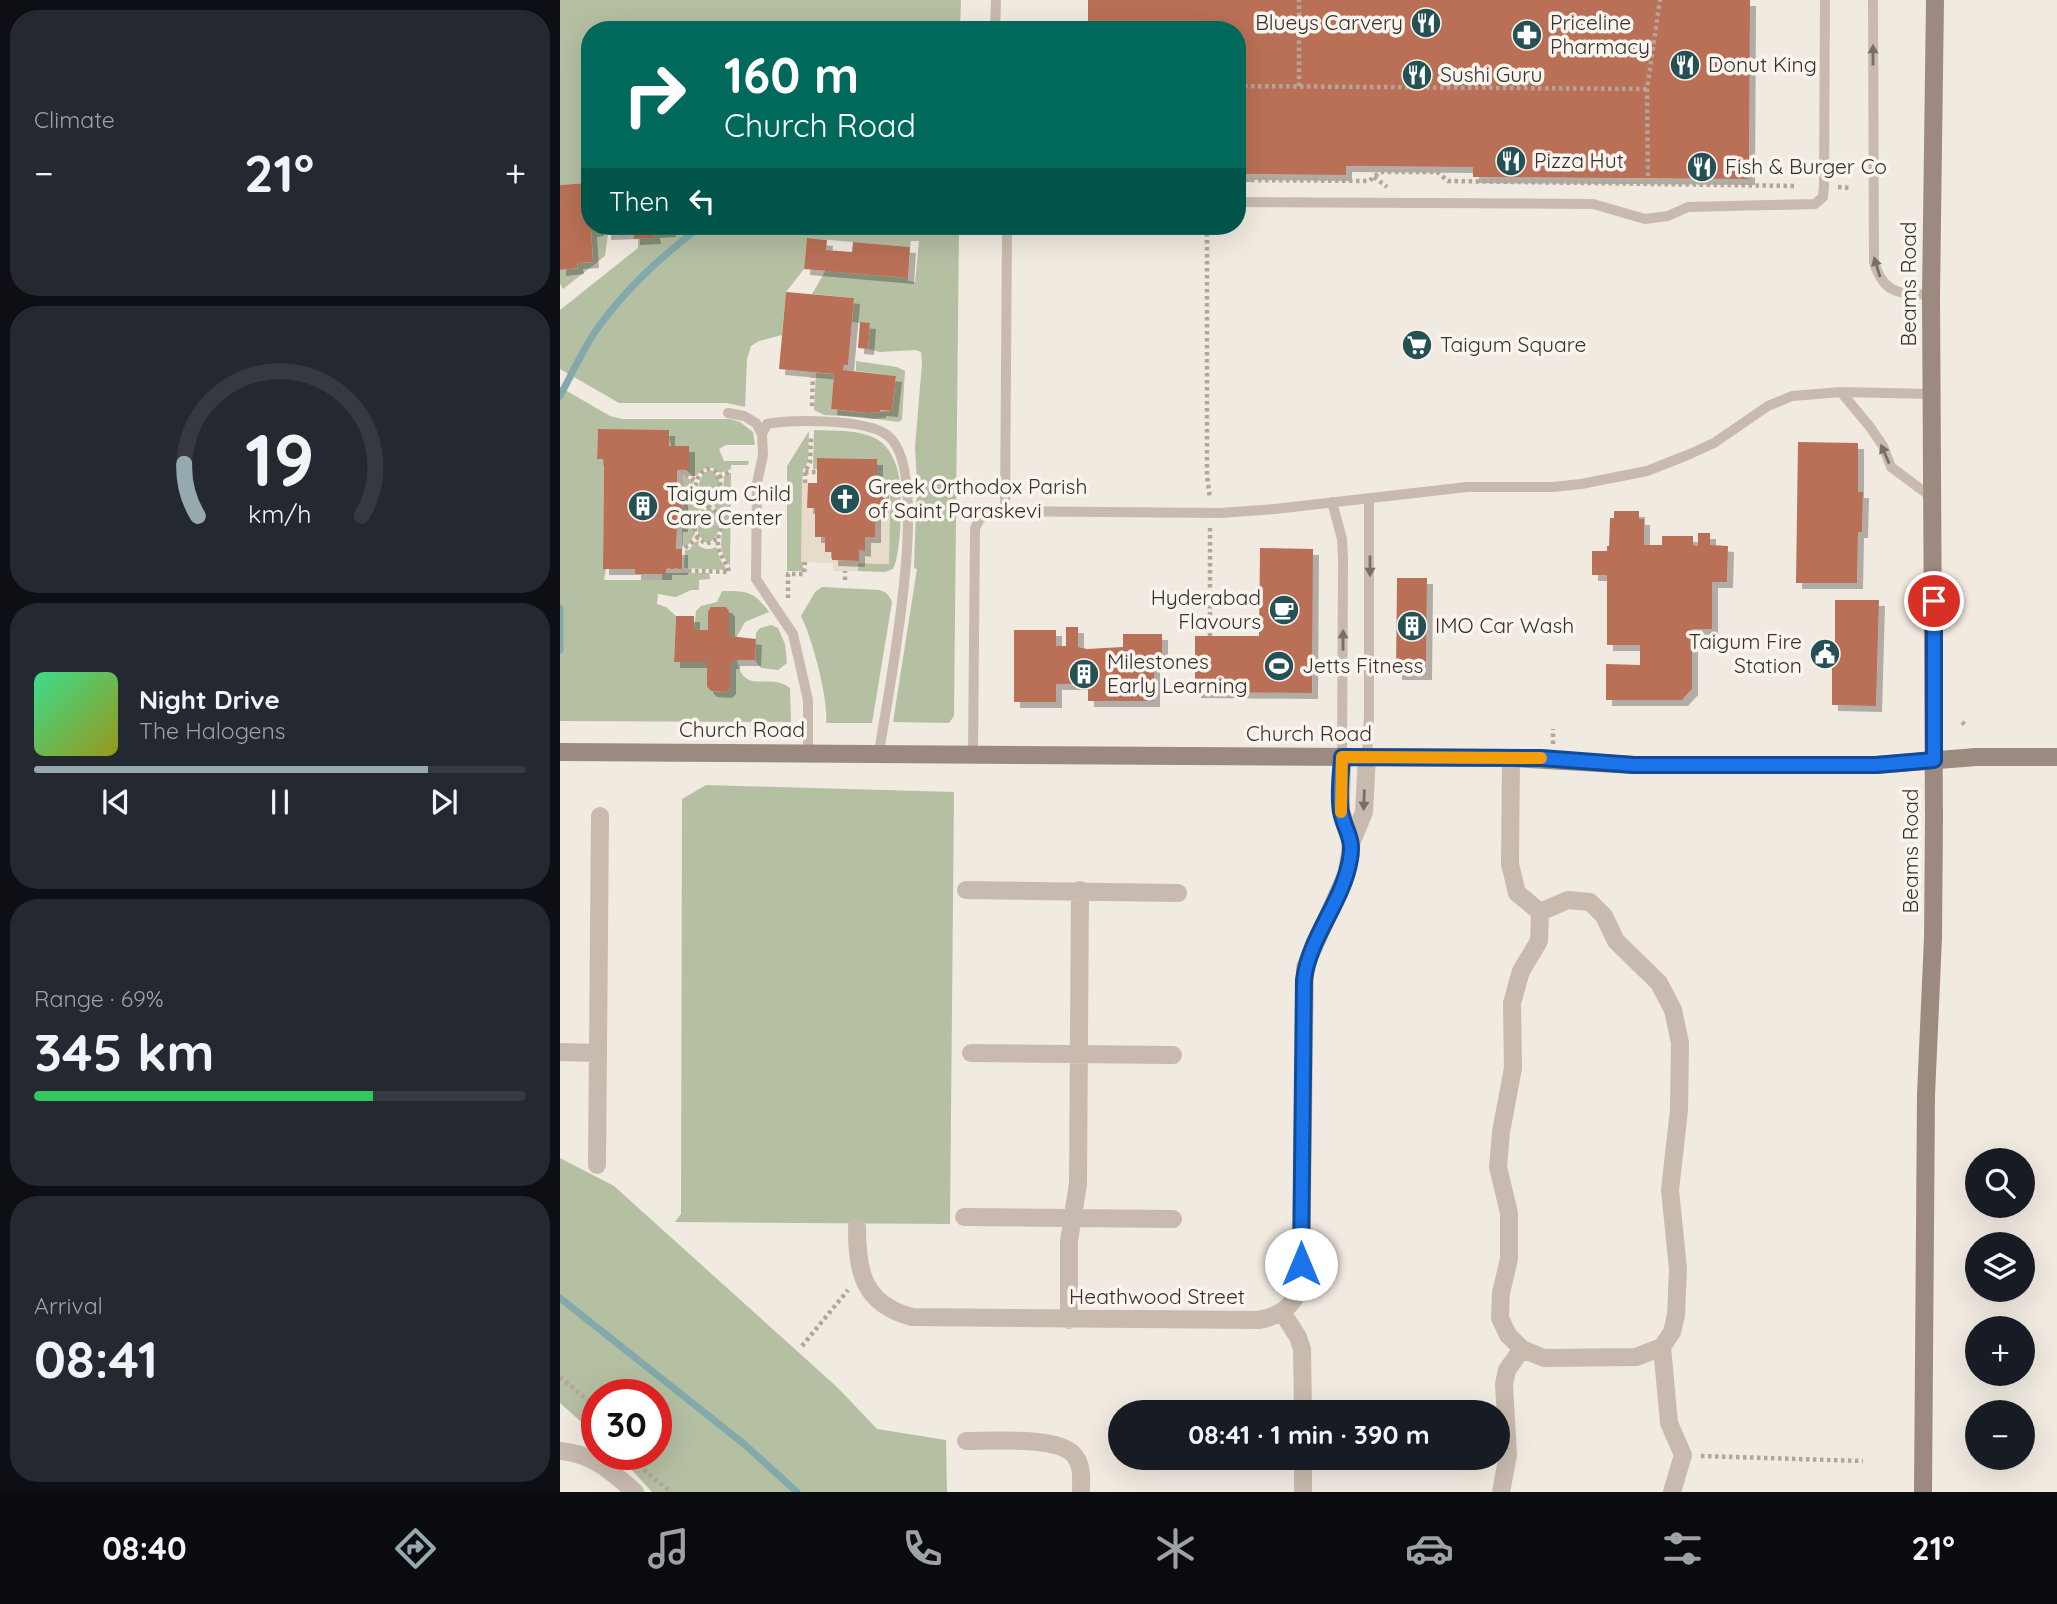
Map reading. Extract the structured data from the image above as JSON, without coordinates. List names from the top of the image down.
{
  "streets": {
    "street": ["Beams Road", "Church Road", "Heathwood Street"]
  },
  "crossings": [
    ["Beams Road", "Church Road"]
  ],
  "places": {
    "restaurant": [
      "Blueys Carvery",
      "Donut King",
      "Sushi Guru",
      "Pizza Hut",
      "Fish & Burger Co"
    ],
    "pharmacy": ["Priceline Pharmacy"],
    "supermarket": ["Taigum Square"],
    "church": ["Greek Orthodox Parish of Saint Paraskevi"],
    "building": ["Taigum Child Care Center", "IMO Car Wash", "Milestones Early Learning"],
    "cafe": ["Hyderabad Flavours"],
    "public building": ["Taigum Fire Station"],
    "sports": ["Jetts Fitness"]
  },
  "page": {
    "tile": [
      "Climate",
      ["Range · 69%", "345 km"],
      ["Arrival", "08:41"]
    ],
    "turn": ["160 m", "Church Road"],
    "heat": ["−", "21°", "+"],
    "then": "Then",
    "song": ["Night Drive", "The Halogens"],
    "map_buttons": ["+", "−"],
    "limit": "30",
    "trip": "08:41 · 1 min · 390 m",
    "tabs": ["08:40", "21°"],
    "gauge": ["19", "km/h"]
  }
}
